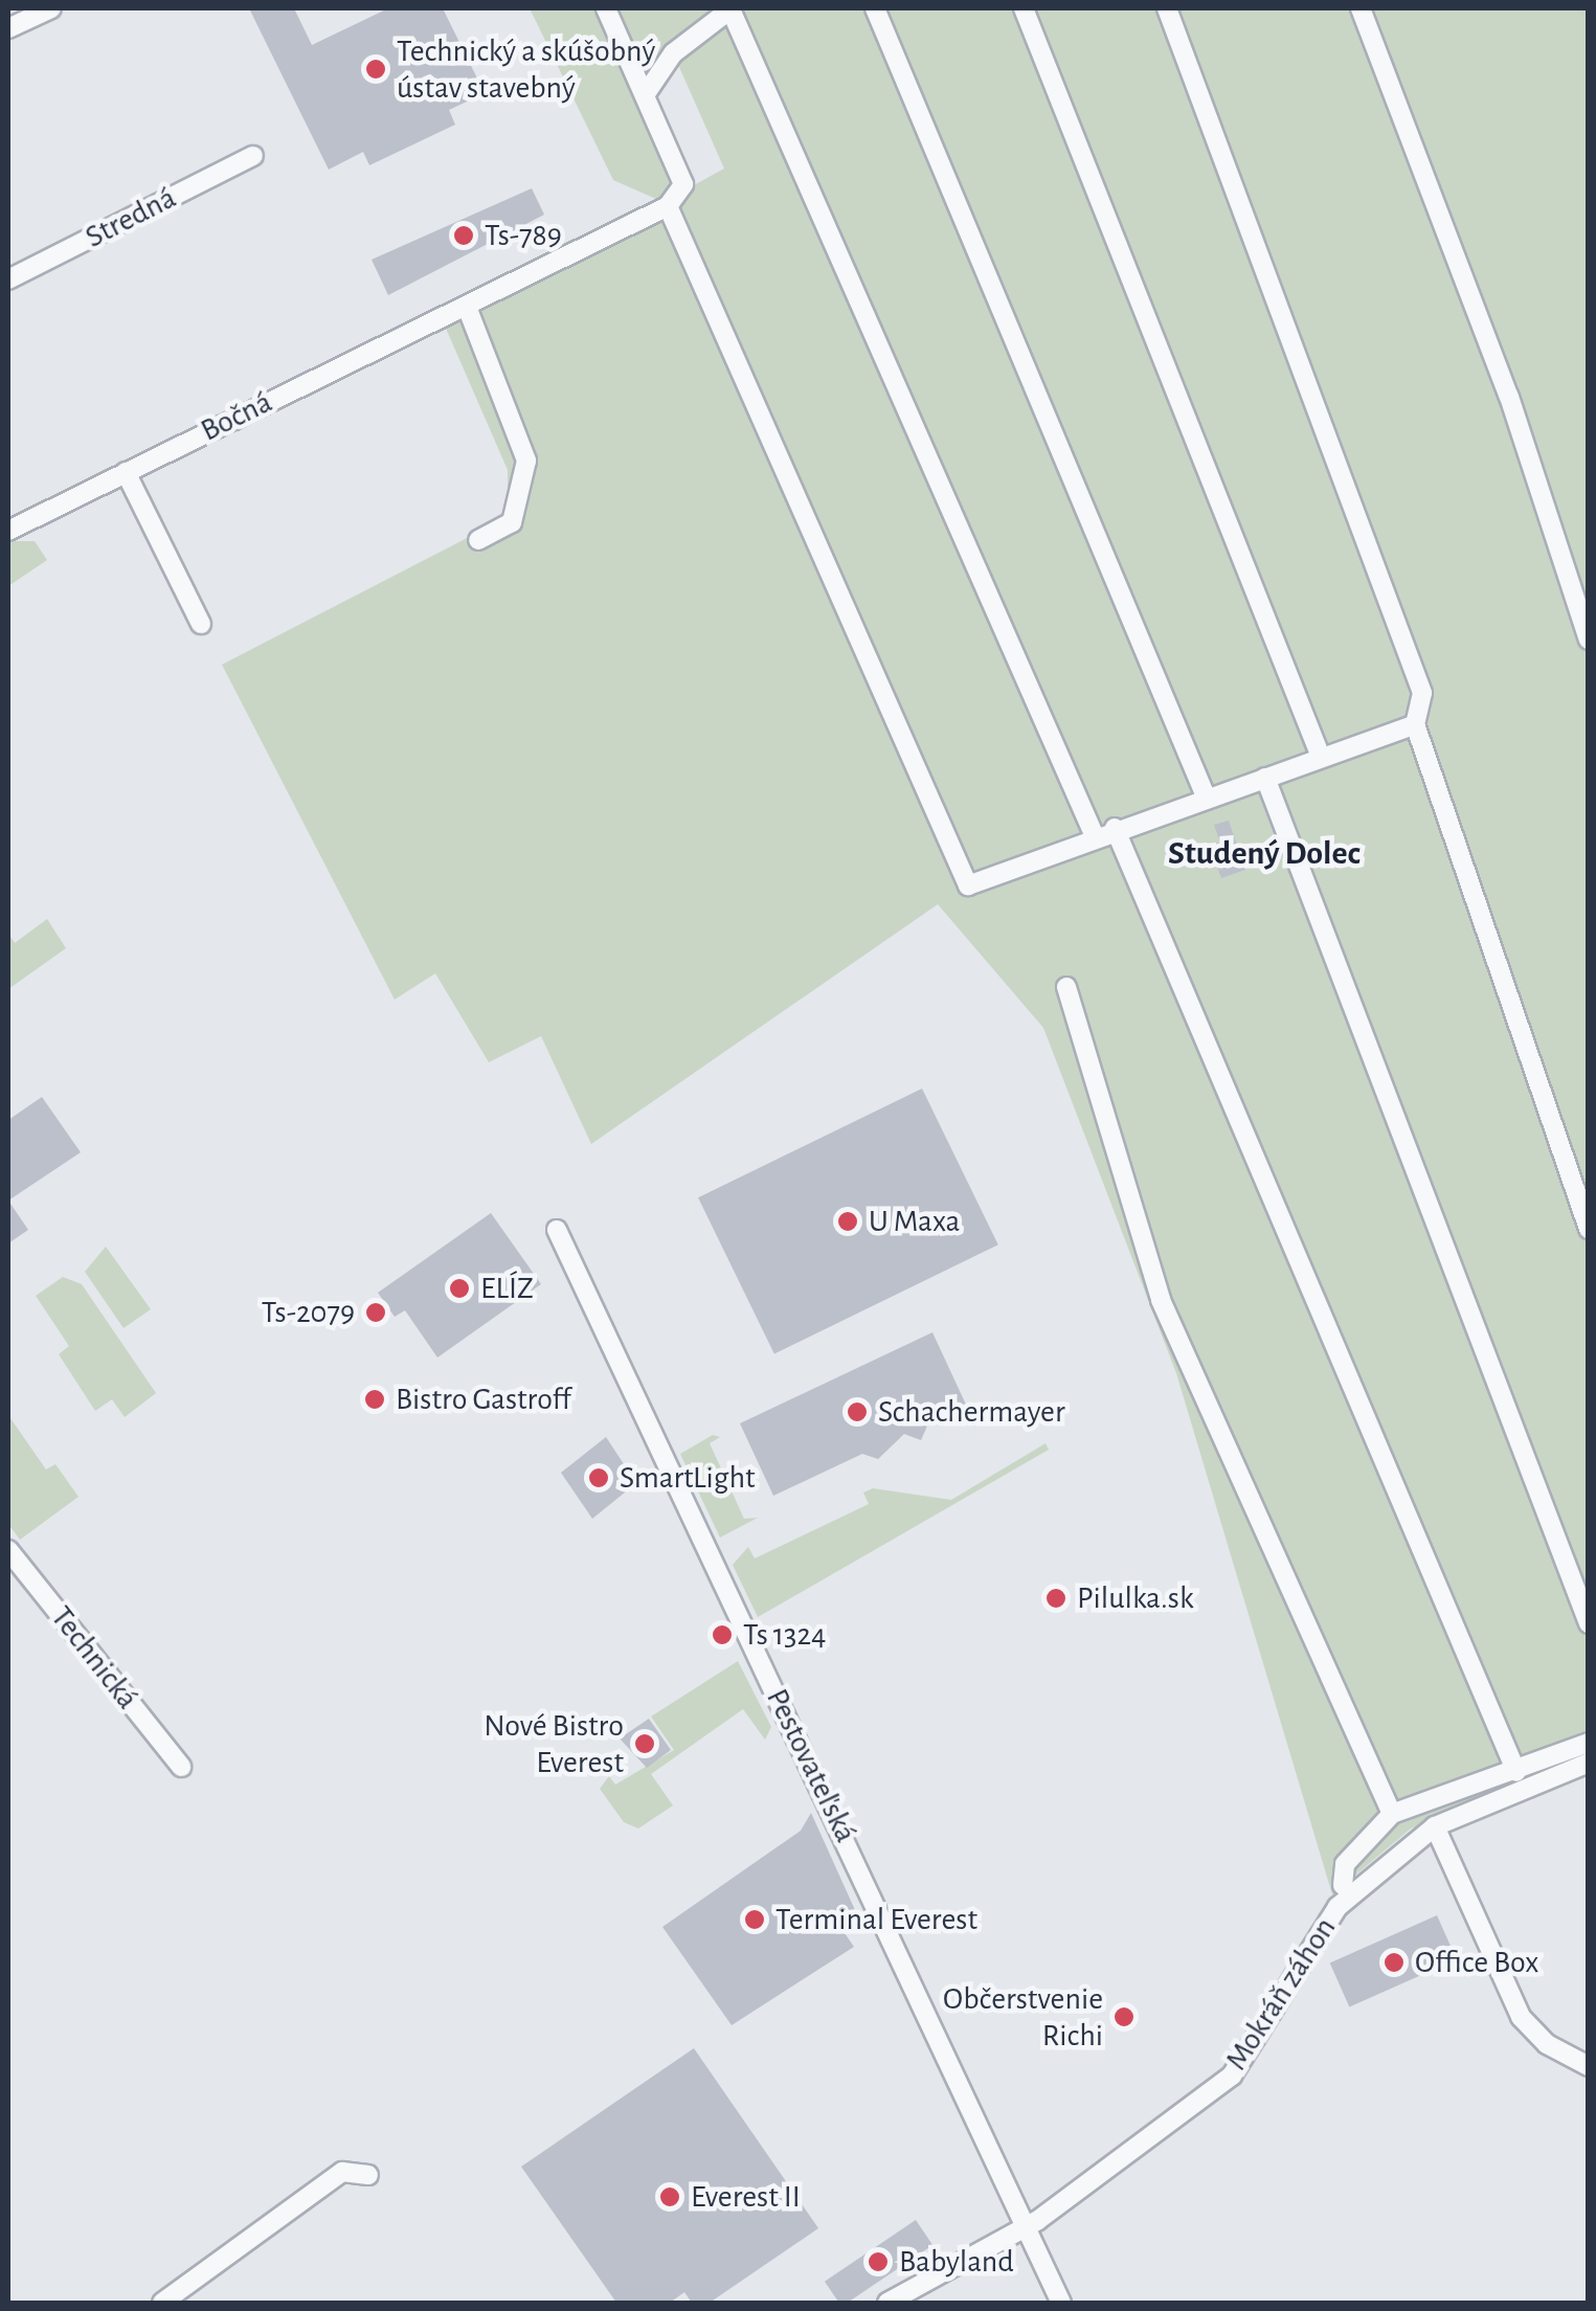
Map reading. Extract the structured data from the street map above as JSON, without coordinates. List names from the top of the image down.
{
  "streets": {
    "street": [
      "Stredná",
      "Bočná",
      "Technická",
      "Pestovateľská",
      "Mokráň záhon"
    ]
  },
  "crossings": [
    ["Pestovateľská", "Mokráň záhon"]
  ],
  "districts": ["Studený Dolec"],
  "places": [
    "Technický a skúšobný ústav stavebný",
    "Ts-789",
    "U Maxa",
    "ELÍZ",
    "Ts-2079",
    "Bistro Gastroff",
    "Schachermayer",
    "SmartLight",
    "Pilulka.sk",
    "Ts 1324",
    "Nové Bistro Everest",
    "Terminal Everest",
    "Office Box",
    "Občerstvenie Richi",
    "Everest II",
    "Babyland"
  ]
}
